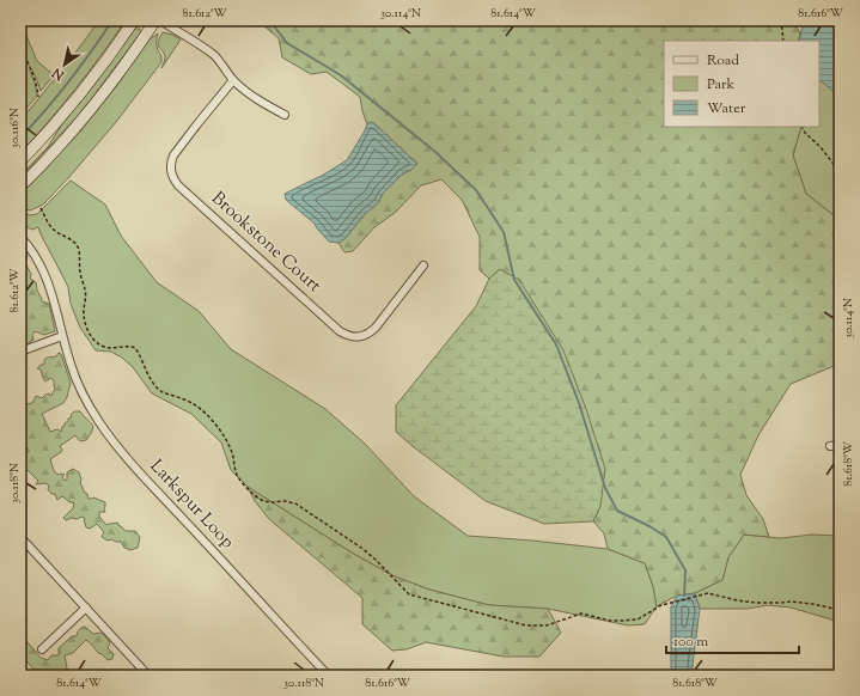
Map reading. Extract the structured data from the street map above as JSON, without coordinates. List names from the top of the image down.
{
  "streets": {
    "street": ["Brookstone Court", "Larkspur Loop"]
  },
  "legend": ["Road", "Park", "Water"],
  "scale_bar": "100 m",
  "north": "bottom left",
  "coordinates": [
    "81.612°W",
    "30.114°N",
    "81.614°W",
    "81.616°W",
    "30.116°N",
    "81.618°W",
    "30.118°N"
  ]
}
